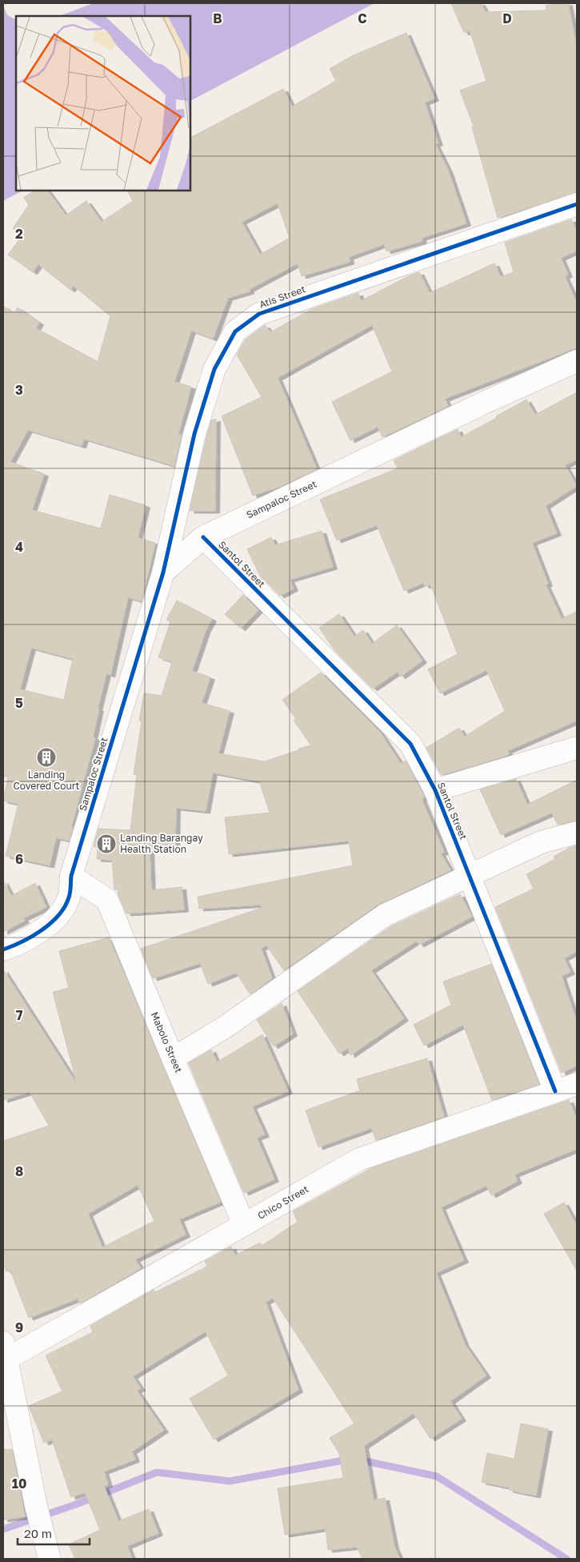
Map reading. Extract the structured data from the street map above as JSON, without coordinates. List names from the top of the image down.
{
  "streets": {
    "street": [
      "Atis Street",
      "Sampaloc Street",
      "Santol Street",
      "Mabolo Street",
      "Chico Street"
    ]
  },
  "crossings": [
    ["Atis Street", "Sampaloc Street"],
    ["Sampaloc Street", "Santol Street"],
    ["Sampaloc Street", "Mabolo Street"],
    ["Santol Street", "Chico Street"],
    ["Mabolo Street", "Chico Street"]
  ],
  "places": {
    "building": ["Landing Covered Court", "Landing Barangay Health Station"]
  },
  "scale_bar": "20 m",
  "grid": {
    "columns": ["B", "C", "D"],
    "rows": [
      "2",
      "3",
      "4",
      "5",
      "6",
      "7",
      "8",
      "9",
      "10"
    ]
  }
}
